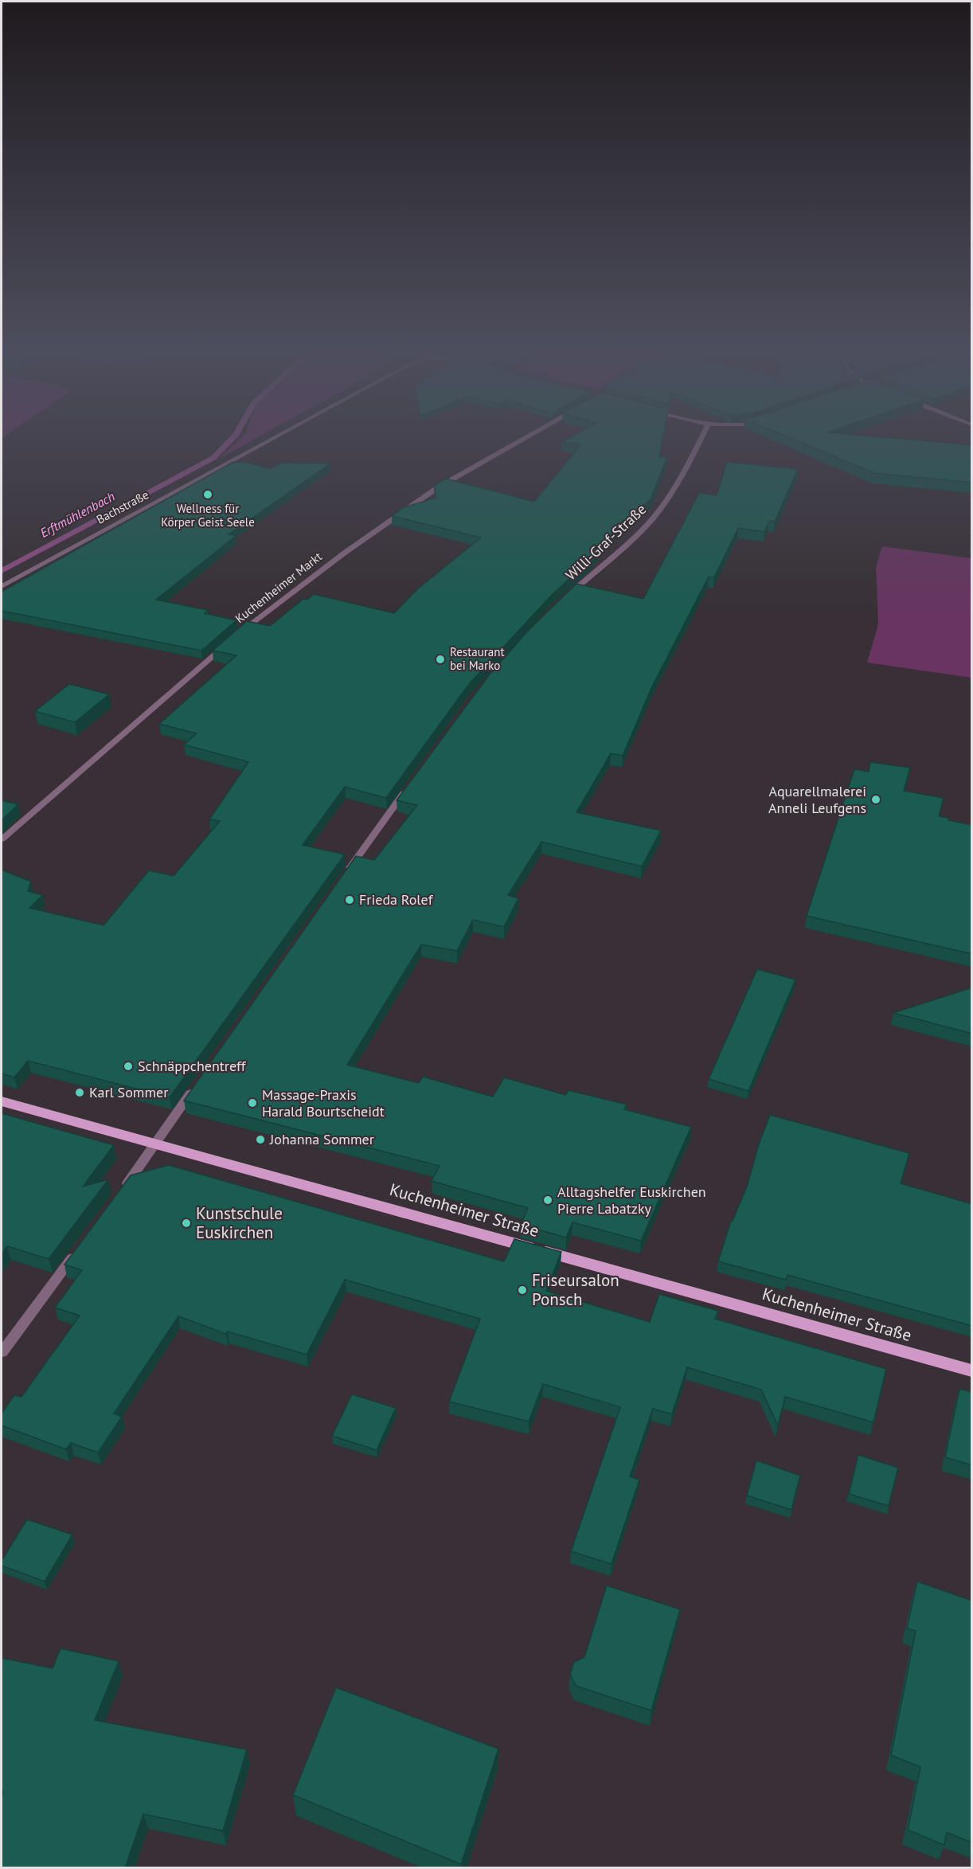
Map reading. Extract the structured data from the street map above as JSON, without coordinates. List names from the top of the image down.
{
  "streets": {
    "main road": ["Kuchenheimer Straße"],
    "street": ["Bachstraße", "Willi-Graf-Straße", "Kuchenheimer Markt"]
  },
  "water": ["Erftmühlenbach"],
  "places": [
    "Wellness für Körper Geist Seele",
    "Restaurant bei Marko",
    "Aquarellmalerei Anneli Leufgens",
    "Frieda Rolef",
    "Schnäppchentreff",
    "Karl Sommer",
    "Massage-Praxis Harald Bourtscheidt",
    "Johanna Sommer",
    "Alltagshelfer Euskirchen Pierre Labatzky",
    "Kunstschule Euskirchen",
    "Friseursalon Ponsch"
  ]
}
